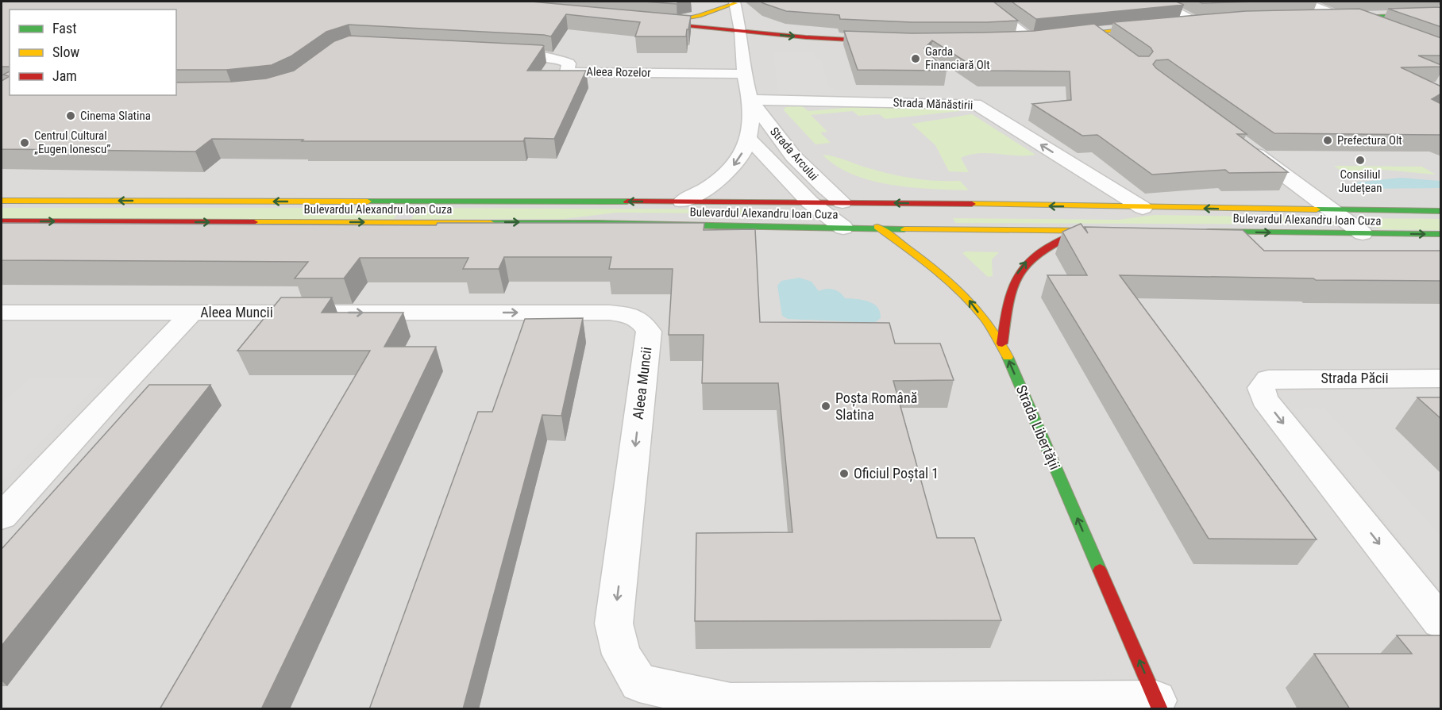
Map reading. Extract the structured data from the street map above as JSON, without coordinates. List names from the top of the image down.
{
  "streets": {
    "main road": ["Bulevardul Alexandru Ioan Cuza", "Strada Libertății"],
    "street": [
      "Aleea Rozelor",
      "Strada Mănăstirii",
      "Strada Arcului",
      "Aleea Muncii",
      "Strada Păcii"
    ]
  },
  "crossings": [
    ["Aleea Rozelor", "Strada Arcului"],
    ["Strada Mănăstirii", "Strada Arcului"],
    ["Strada Mănăstirii", "Bulevardul Alexandru Ioan Cuza"],
    ["Strada Arcului", "Bulevardul Alexandru Ioan Cuza"],
    ["Strada Arcului", "Strada Libertății"],
    ["Bulevardul Alexandru Ioan Cuza", "Strada Libertății"],
    ["Aleea Muncii", "Strada Libertății"]
  ],
  "one_way": ["Strada Libertății"],
  "places": [
    "Garda Financiară Olt",
    "Cinema Slatina",
    "Prefectura Olt",
    "Centrul Cultural „Eugen Ionescu”",
    "Consiliul Județean",
    "Poșta Română Slatina",
    "Oficiul Poștal 1"
  ],
  "legend": ["Fast", "Slow", "Jam"]
}
